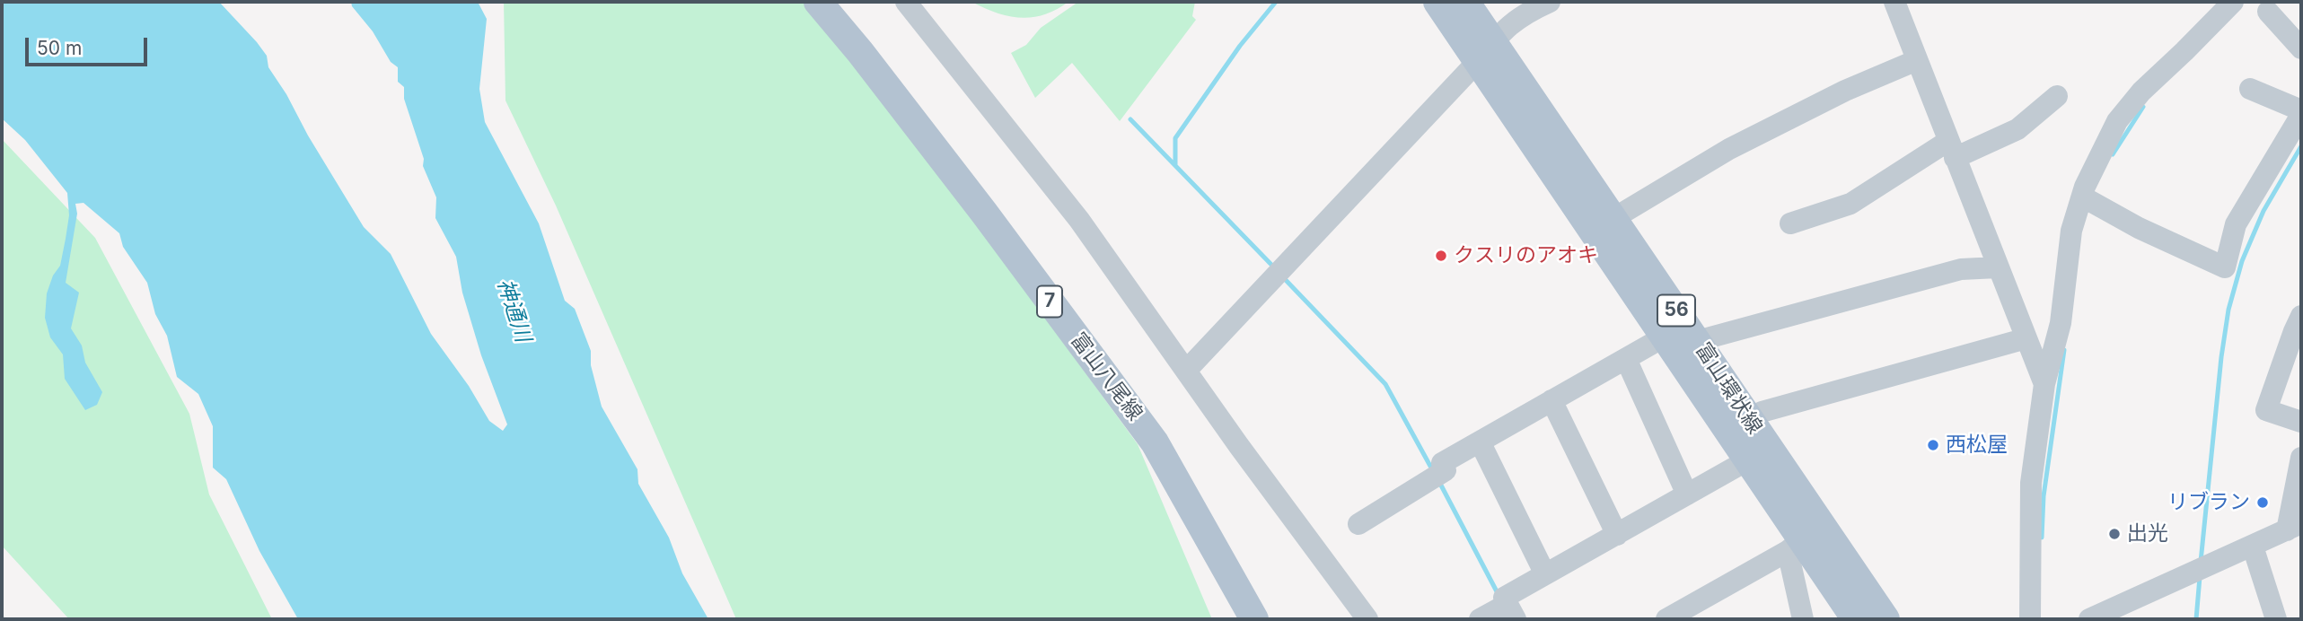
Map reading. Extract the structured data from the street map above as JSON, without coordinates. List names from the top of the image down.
{
  "streets": {
    "main road": [
      "7",
      "56",
      "富山八尾線",
      "富山環状線"
    ]
  },
  "water": ["神通川"],
  "places": [
    "クスリのアオキ",
    "西松屋",
    "リブラン",
    "出光"
  ],
  "scale_bar": "50 m"
}
